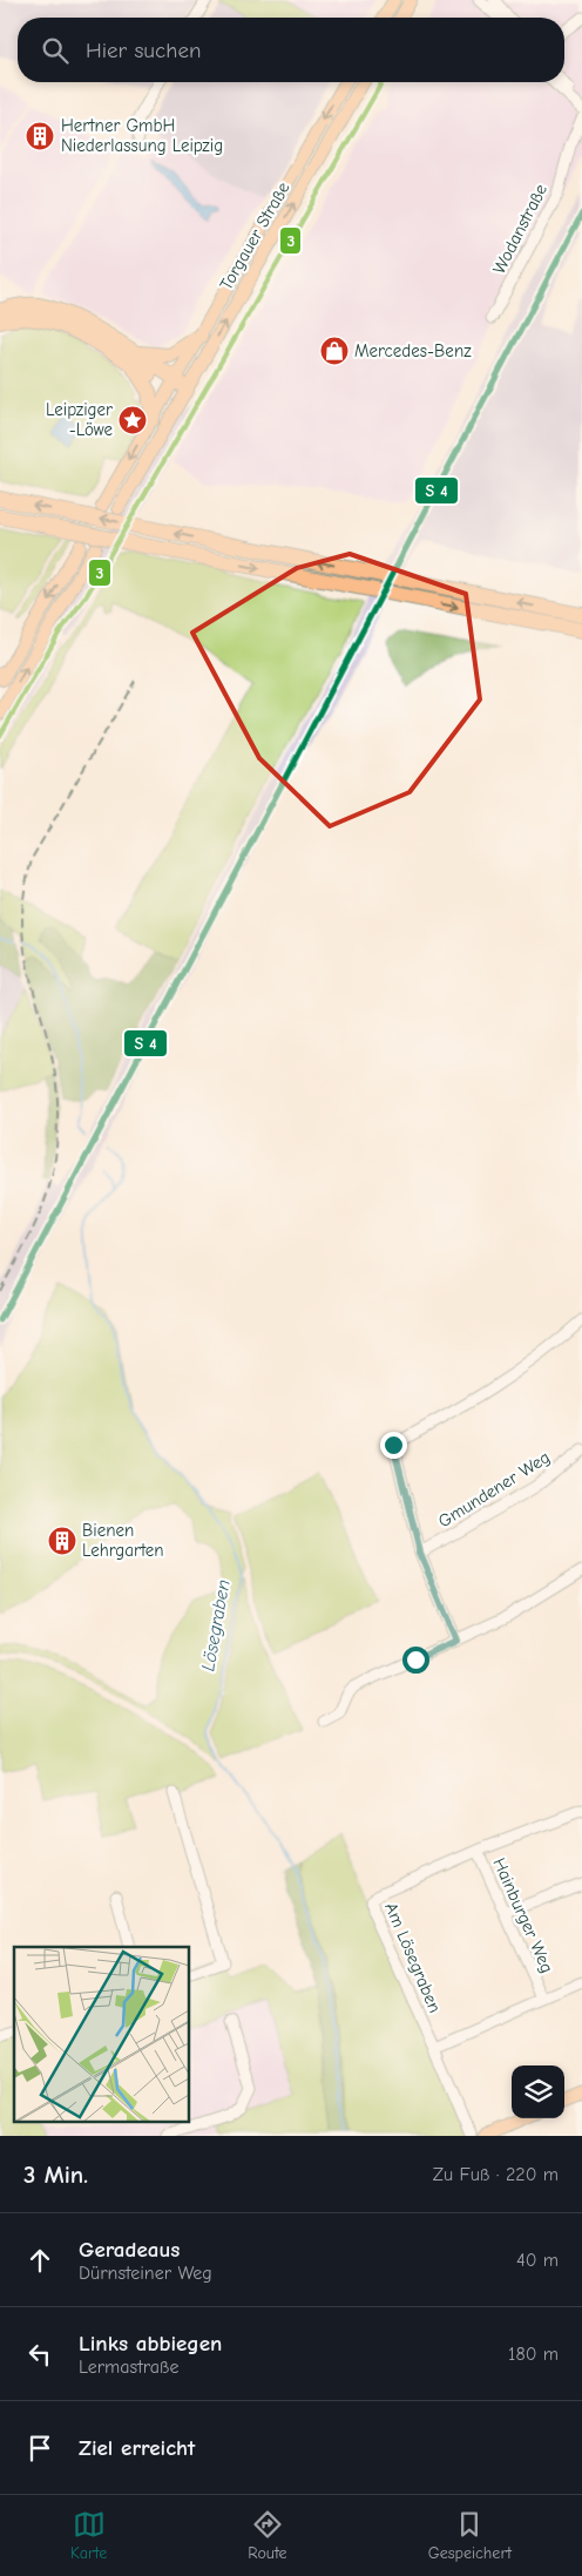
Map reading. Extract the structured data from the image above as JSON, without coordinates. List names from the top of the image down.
{
  "streets": {
    "main road": ["Torgauer Straße"],
    "street": [
      "Wodanstraße",
      "Gmundener Weg",
      "Hainburger Weg",
      "Am Lösegraben"
    ]
  },
  "crossings": [
    ["Hainburger Weg", "Am Lösegraben"]
  ],
  "water": ["Lösegraben"],
  "places": {
    "building": ["Hertner GmbH Niederlassung Leipzig", "Bienen Lehrgarten"],
    "shop": ["Mercedes-Benz"],
    "place": ["Leipziger -Löwe"]
  },
  "lines": ["tram line 3"],
  "page": {
    "search": "Hier suchen",
    "heading": ["3 Min.", "Zu Fuß · 220 m"],
    "list": [
      ["Geradeaus", "Dürnsteiner Weg", "40 m"],
      ["Links abbiegen", "Lermastraße", "180 m"],
      "Ziel erreicht"
    ],
    "nav": ["Karte", "Route", "Gespeichert"]
  }
}
